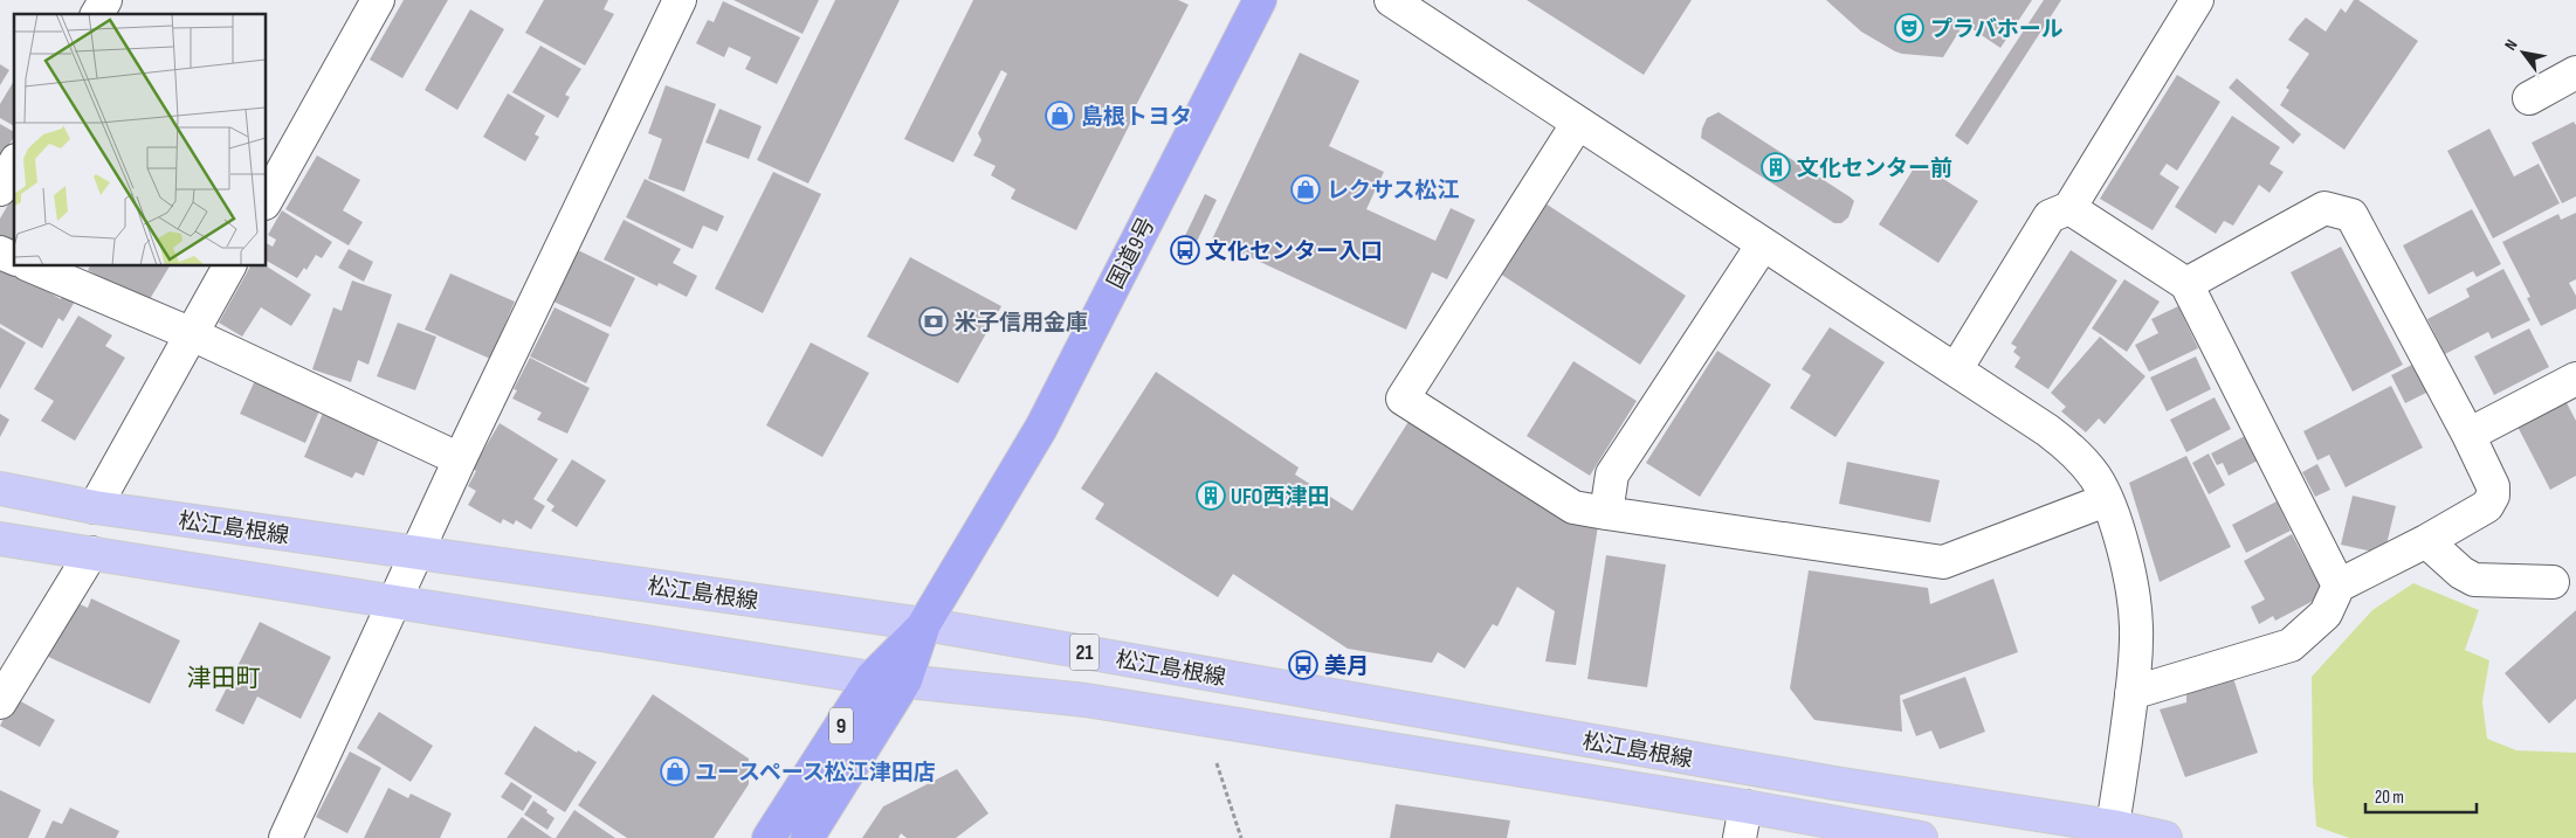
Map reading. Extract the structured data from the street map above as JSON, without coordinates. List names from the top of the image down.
{
  "streets": {
    "highway": ["国道9号", "9"],
    "main road": ["松江島根線", "21"]
  },
  "crossings": [
    ["国道9号", "松江島根線"]
  ],
  "districts": ["津田町"],
  "places": {
    "theatre": ["プラバホール"],
    "shop": ["島根トヨタ", "レクサス松江", "ユースペース松江津田店"],
    "building": ["文化センター前", "UFO西津田"],
    "bus stop": ["文化センター入口", "美月"],
    "bank": ["米子信用金庫"]
  },
  "scale_bar": "20 m",
  "north": "top left"
}
